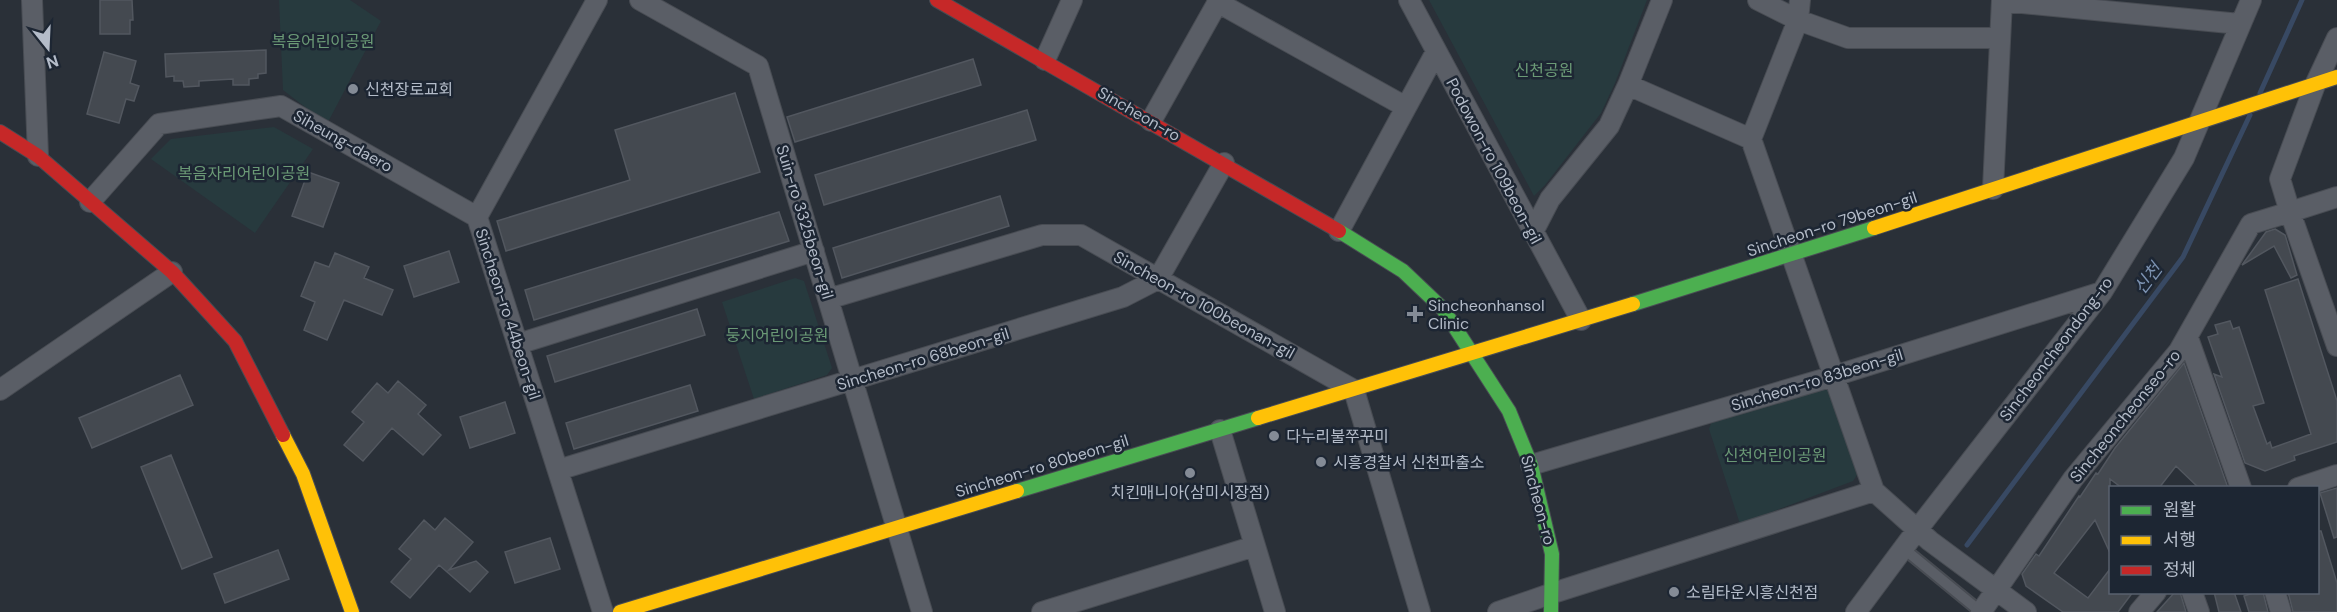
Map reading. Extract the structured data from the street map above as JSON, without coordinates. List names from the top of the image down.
{
  "streets": {
    "street": [
      "Sincheon-ro",
      "Siheung-daero",
      "Podowon-ro 109beon-gil",
      "Suin-ro 3325beon-gil",
      "Sincheon-ro 79beon-gil",
      "Sincheon-ro 100beonan-gil",
      "Sincheon-ro 44beon-gil",
      "Sincheoncheondong-ro",
      "Sincheon-ro 68beon-gil",
      "Sincheon-ro 83beon-gil",
      "Sincheoncheonseo-ro",
      "Sincheon-ro 80beon-gil"
    ]
  },
  "crossings": [
    ["Sincheon-ro", "Sincheon-ro 79beon-gil"],
    ["Sincheon-ro", "Sincheon-ro 83beon-gil"],
    ["Sincheon-ro", "Sincheon-ro 80beon-gil"],
    ["Siheung-daero", "Sincheon-ro 44beon-gil"],
    ["Podowon-ro 109beon-gil", "Sincheon-ro 79beon-gil"],
    ["Suin-ro 3325beon-gil", "Sincheon-ro 100beonan-gil"],
    ["Suin-ro 3325beon-gil", "Sincheon-ro 68beon-gil"],
    ["Suin-ro 3325beon-gil", "Sincheon-ro 80beon-gil"],
    ["Sincheon-ro 79beon-gil", "Sincheoncheondong-ro"],
    ["Sincheon-ro 79beon-gil", "Sincheon-ro 80beon-gil"],
    ["Sincheon-ro 100beonan-gil", "Sincheon-ro 68beon-gil"],
    ["Sincheon-ro 100beonan-gil", "Sincheon-ro 80beon-gil"],
    ["Sincheon-ro 44beon-gil", "Sincheon-ro 68beon-gil"],
    ["Sincheoncheondong-ro", "Sincheon-ro 83beon-gil"]
  ],
  "water": ["신천"],
  "parks": [
    "복음어린이공원",
    "신천공원",
    "복음자리어린이공원",
    "둥지어린이공원",
    "신천어린이공원"
  ],
  "places": {
    "other": [
      "신천장로교회",
      "다누리불쭈꾸미",
      "시흥경찰서 신천파출소",
      "치킨매니아(삼미시장점)",
      "소림타운시흥신천점"
    ],
    "health": ["Sincheonhansol Clinic"]
  },
  "legend": ["원활", "서행", "정체"],
  "north": "bottom"
}
